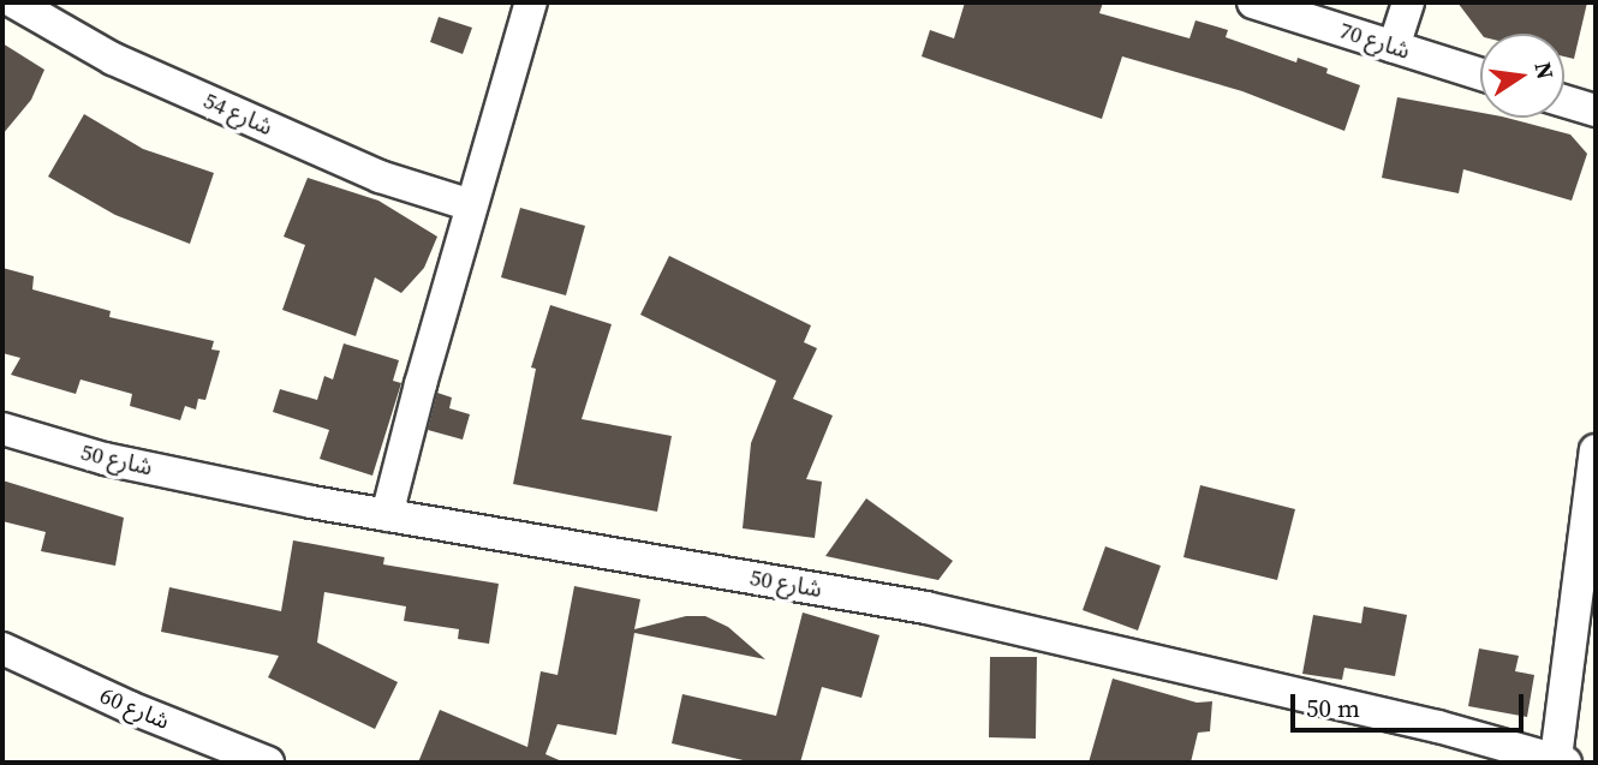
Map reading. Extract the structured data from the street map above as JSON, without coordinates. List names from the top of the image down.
{
  "streets": {
    "street": [
      "شارع 70",
      "شارع 54",
      "شارع 50",
      "شارع 60"
    ]
  },
  "scale_bar": "50 m",
  "north": "right"
}
